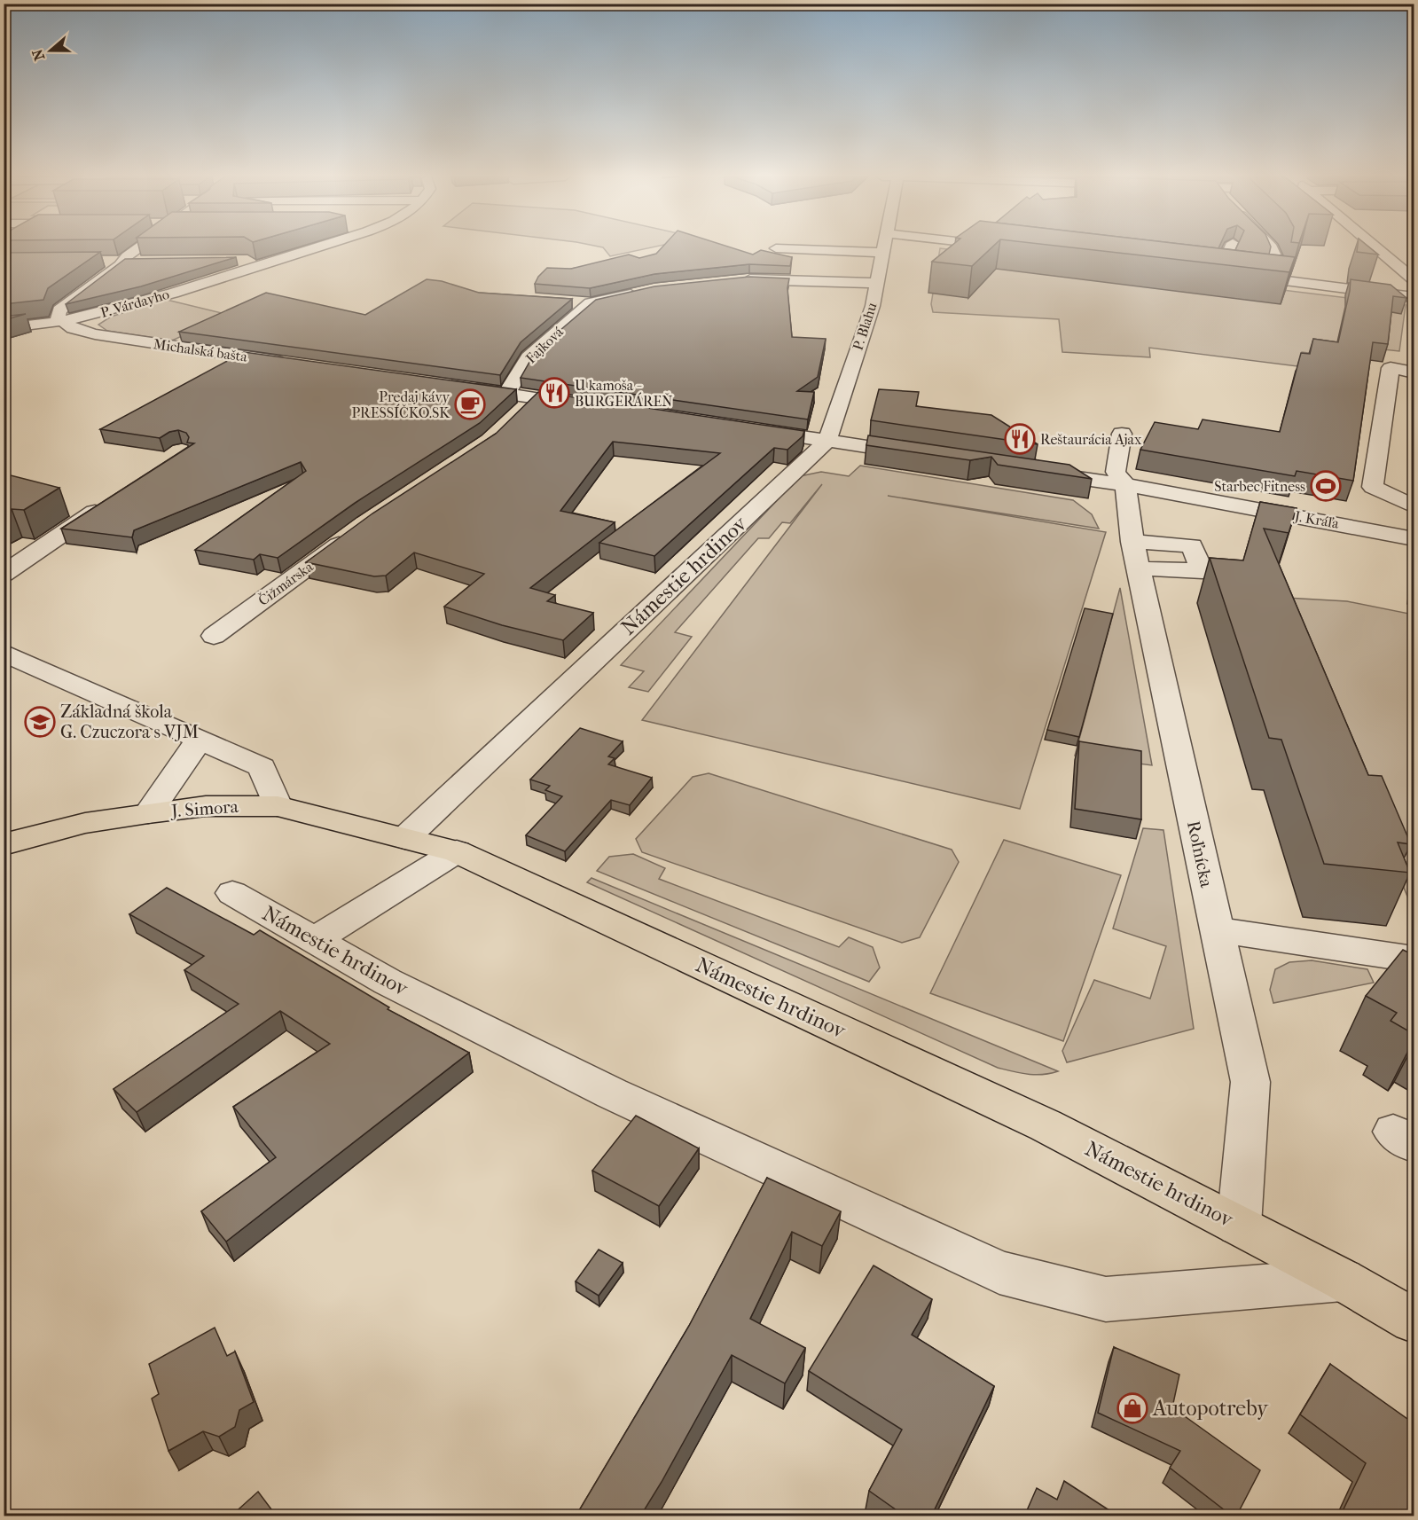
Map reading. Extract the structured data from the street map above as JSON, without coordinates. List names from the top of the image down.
{
  "streets": {
    "main road": ["Námestie hrdinov", "J. Simora"],
    "street": [
      "P. Várdayho",
      "P. Blahu",
      "Fajková",
      "Michalská bašta",
      "J. Kráľa",
      "Čižmárska",
      "Roľnícka"
    ]
  },
  "crossings": [
    ["P. Várdayho", "Michalská bašta"],
    ["P. Blahu", "Námestie hrdinov"],
    ["J. Kráľa", "Roľnícka"],
    ["Námestie hrdinov", "J. Simora"],
    ["Námestie hrdinov", "Roľnícka"]
  ],
  "places": {
    "restaurant": ["U kamoša - BURGERÁREŇ", "Reštaurácia Ajax"],
    "cafe": ["Predaj kávy PRESSÍČKO.SK"],
    "sports": ["Starbec Fitness"],
    "school or university": ["Základná škola G. Czuczora s VJM"],
    "shop": ["Autopotreby"]
  },
  "north": "left"
}
